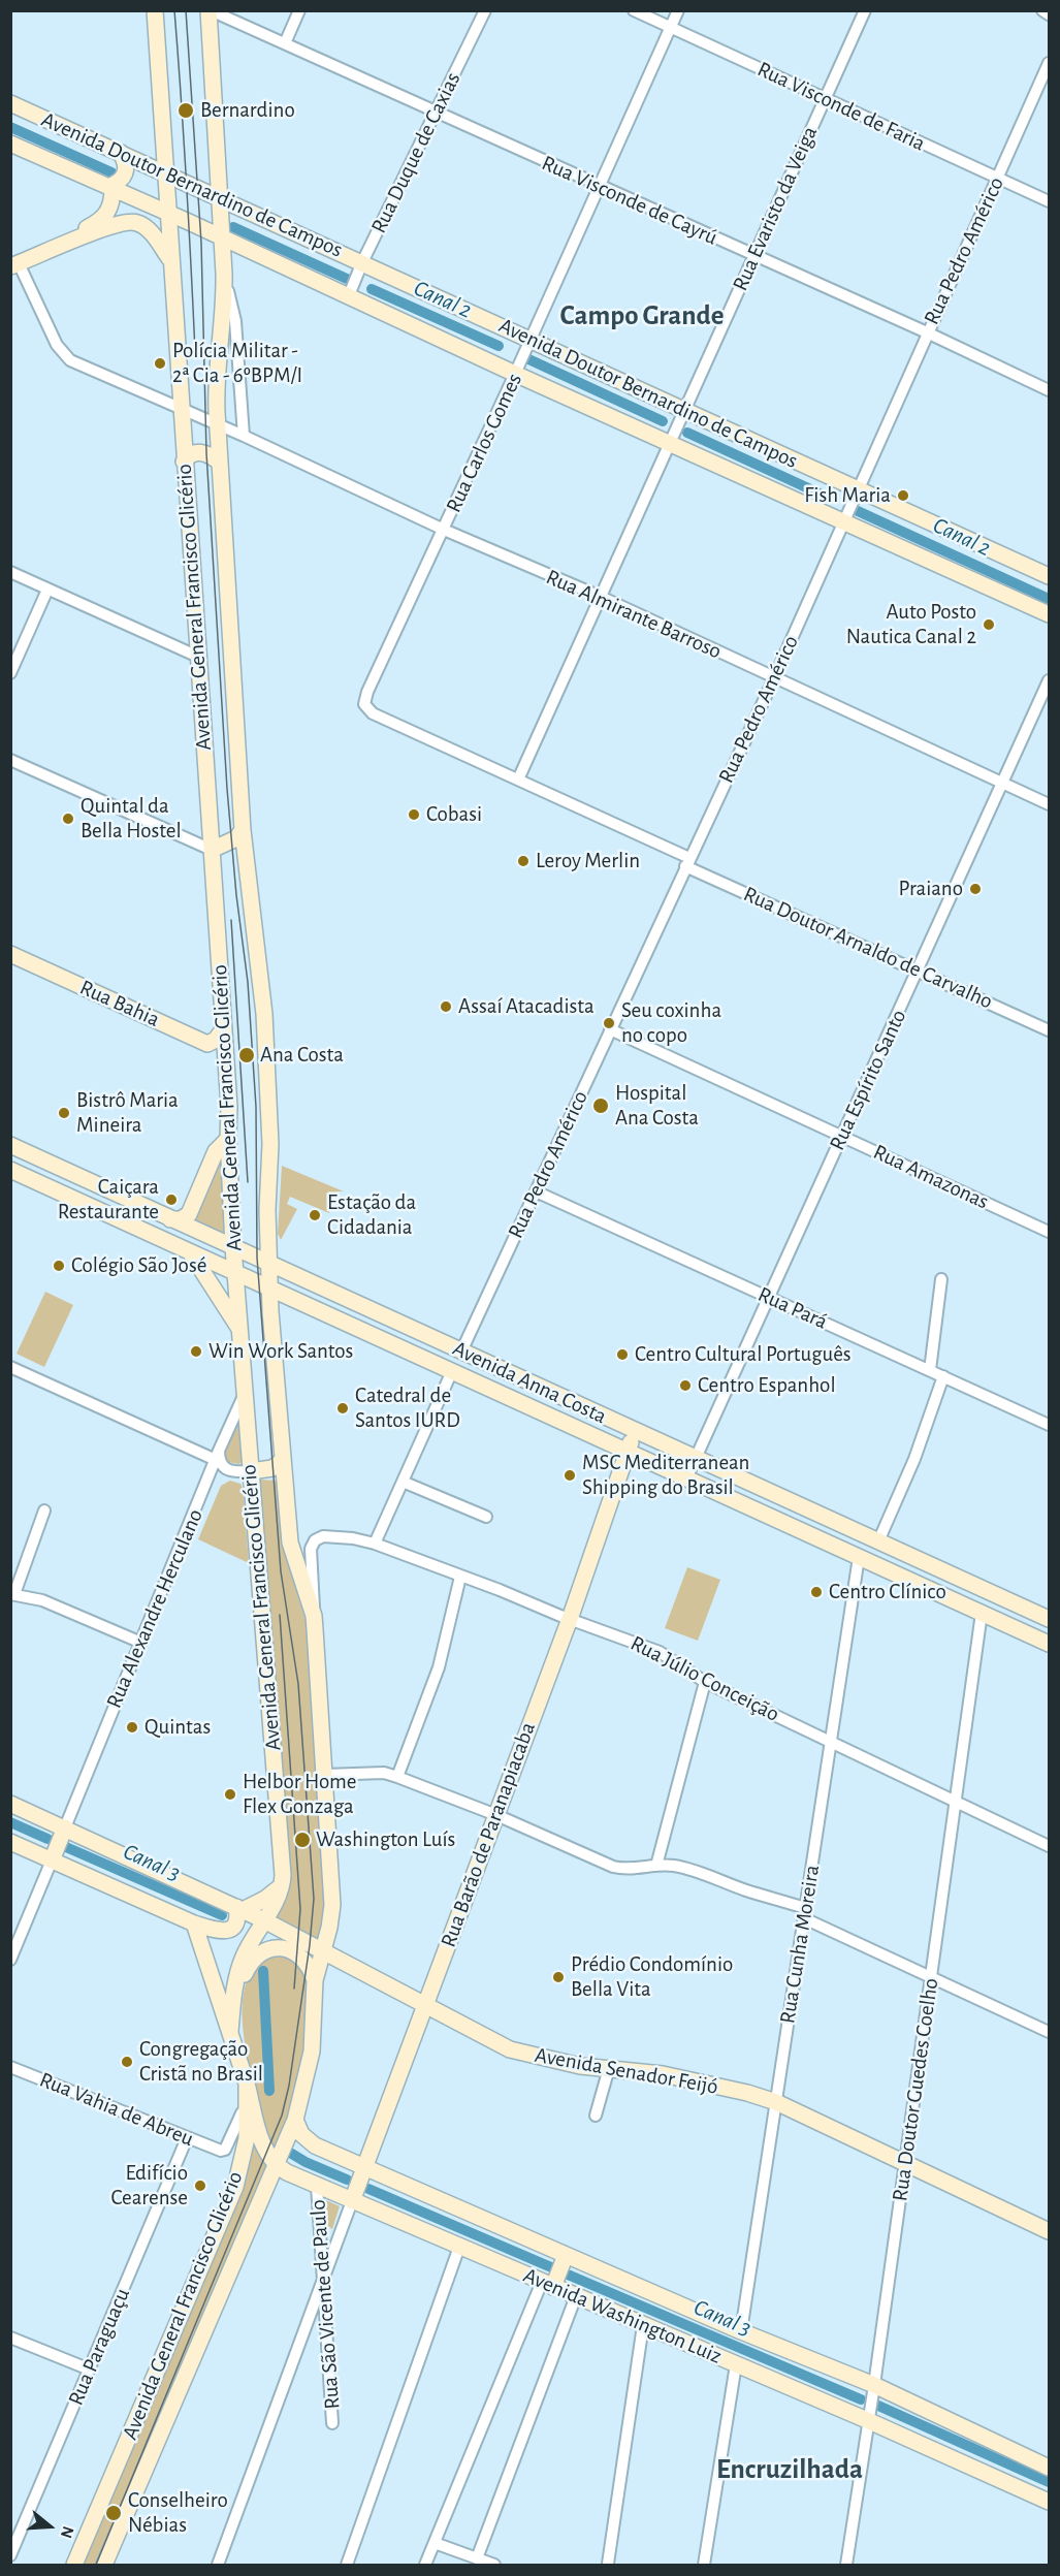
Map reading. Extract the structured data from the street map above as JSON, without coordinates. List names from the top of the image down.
{
  "streets": {
    "main road": [
      "Avenida Doutor Bernardino de Campos",
      "Avenida General Francisco Glicério",
      "Rua Bahia",
      "Avenida Anna Costa",
      "Rua Barão de Paranapiacaba",
      "Avenida Senador Feijó",
      "Avenida Washington Luiz"
    ],
    "street": [
      "Rua Visconde de Faria",
      "Rua Duque de Caxias",
      "Rua Visconde de Cayrú",
      "Rua Evaristo da Veiga",
      "Rua Pedro Américo",
      "Rua Carlos Gomes",
      "Rua Almirante Barroso",
      "Rua Doutor Arnaldo de Carvalho",
      "Rua Espírito Santo",
      "Rua Amazonas",
      "Rua Pará",
      "Rua Alexandre Herculano",
      "Rua Júlio Conceição",
      "Rua Cunha Moreira",
      "Rua Doutor Guedes Coelho",
      "Rua Vahia de Abreu",
      "Rua São Vicente de Paulo",
      "Rua Paraguaçu"
    ]
  },
  "crossings": [
    ["Rua Visconde de Faria", "Rua Evaristo da Veiga"],
    ["Rua Visconde de Faria", "Rua Pedro Américo"],
    ["Rua Visconde de Faria", "Rua Carlos Gomes"],
    ["Rua Duque de Caxias", "Avenida Doutor Bernardino de Campos"],
    ["Rua Duque de Caxias", "Rua Visconde de Cayrú"],
    ["Avenida Doutor Bernardino de Campos", "Rua Evaristo da Veiga"],
    ["Avenida Doutor Bernardino de Campos", "Rua Pedro Américo"],
    ["Avenida Doutor Bernardino de Campos", "Rua Carlos Gomes"],
    ["Avenida Doutor Bernardino de Campos", "Avenida General Francisco Glicério"],
    ["Rua Visconde de Cayrú", "Rua Evaristo da Veiga"],
    ["Rua Visconde de Cayrú", "Rua Pedro Américo"],
    ["Rua Visconde de Cayrú", "Rua Carlos Gomes"],
    ["Rua Visconde de Cayrú", "Avenida General Francisco Glicério"],
    ["Rua Evaristo da Veiga", "Rua Almirante Barroso"],
    ["Rua Evaristo da Veiga", "Rua Doutor Arnaldo de Carvalho"],
    ["Rua Pedro Américo", "Rua Almirante Barroso"],
    ["Rua Pedro Américo", "Rua Doutor Arnaldo de Carvalho"],
    ["Rua Pedro Américo", "Rua Amazonas"],
    ["Rua Pedro Américo", "Rua Pará"],
    ["Rua Pedro Américo", "Avenida Anna Costa"],
    ["Rua Carlos Gomes", "Rua Almirante Barroso"],
    ["Rua Carlos Gomes", "Rua Doutor Arnaldo de Carvalho"],
    ["Avenida General Francisco Glicério", "Rua Almirante Barroso"],
    ["Avenida General Francisco Glicério", "Rua Bahia"],
    ["Avenida General Francisco Glicério", "Avenida Anna Costa"],
    ["Avenida General Francisco Glicério", "Rua Alexandre Herculano"],
    ["Avenida General Francisco Glicério", "Rua Júlio Conceição"],
    ["Avenida General Francisco Glicério", "Avenida Senador Feijó"],
    ["Avenida General Francisco Glicério", "Rua Vahia de Abreu"],
    ["Avenida General Francisco Glicério", "Avenida Washington Luiz"],
    ["Rua Almirante Barroso", "Rua Espírito Santo"],
    ["Rua Doutor Arnaldo de Carvalho", "Rua Espírito Santo"],
    ["Rua Espírito Santo", "Rua Amazonas"],
    ["Rua Espírito Santo", "Rua Pará"],
    ["Rua Espírito Santo", "Avenida Anna Costa"],
    ["Avenida Anna Costa", "Rua Barão de Paranapiacaba"],
    ["Avenida Anna Costa", "Rua Cunha Moreira"],
    ["Avenida Anna Costa", "Rua Doutor Guedes Coelho"],
    ["Rua Júlio Conceição", "Rua Barão de Paranapiacaba"],
    ["Rua Júlio Conceição", "Rua Cunha Moreira"],
    ["Rua Júlio Conceição", "Rua Doutor Guedes Coelho"],
    ["Rua Barão de Paranapiacaba", "Avenida Senador Feijó"],
    ["Rua Barão de Paranapiacaba", "Rua São Vicente de Paulo"],
    ["Rua Barão de Paranapiacaba", "Avenida Washington Luiz"],
    ["Rua Cunha Moreira", "Avenida Senador Feijó"],
    ["Rua Cunha Moreira", "Avenida Washington Luiz"],
    ["Avenida Senador Feijó", "Rua Doutor Guedes Coelho"],
    ["Rua Doutor Guedes Coelho", "Avenida Washington Luiz"],
    ["Rua Vahia de Abreu", "Rua Paraguaçu"],
    ["Rua São Vicente de Paulo", "Avenida Washington Luiz"]
  ],
  "districts": ["Campo Grande", "Encruzilhada"],
  "water": ["Canal 2", "Canal 3"],
  "places": [
    "Bernardino",
    "Polícia Militar - 2ª Cia - 6ºBPM/I",
    "Fish Maria",
    "Auto Posto Nautica Canal 2",
    "Cobasi",
    "Quintal da Bella Hostel",
    "Leroy Merlin",
    "Praiano",
    "Assaí Atacadista",
    "Seu coxinha no copo",
    "Ana Costa",
    "Hospital Ana Costa",
    "Bistrô Maria Mineira",
    "Caiçara Restaurante",
    "Estação da Cidadania",
    "Colégio São José",
    "Win Work Santos",
    "Centro Cultural Português",
    "Centro Espanhol",
    "Catedral de Santos IURD",
    "MSC Mediterranean Shipping do Brasil",
    "Centro Clínico",
    "Quintas",
    "Helbor Home Flex Gonzaga",
    "Washington Luís",
    "Prédio Condomínio Bella Vita",
    "Congregação Cristã no Brasil",
    "Edifício Cearense",
    "Conselheiro Nébias"
  ],
  "north": "right"
}
